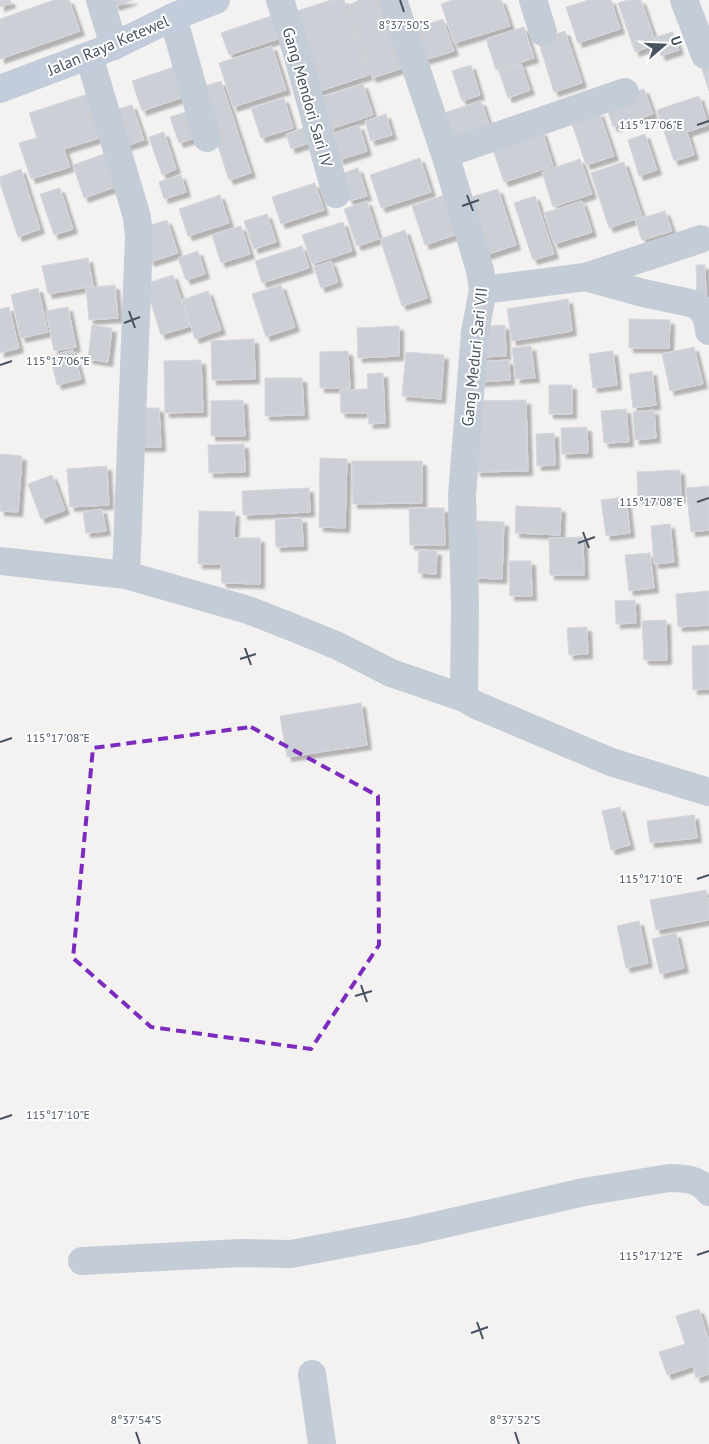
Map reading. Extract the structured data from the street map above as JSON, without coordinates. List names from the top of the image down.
{
  "streets": {
    "main road": ["Jalan Raya Ketewel"],
    "street": ["Gang Mendori Sari IV", "Gang Meduri Sari VII"]
  },
  "north": "right",
  "coordinates": [
    "8°37'50\"S",
    "115°17'06\"E",
    "115°17'08\"E",
    "115°17'10\"E",
    "115°17'12\"E",
    "8°37'54\"S",
    "8°37'52\"S"
  ]
}
